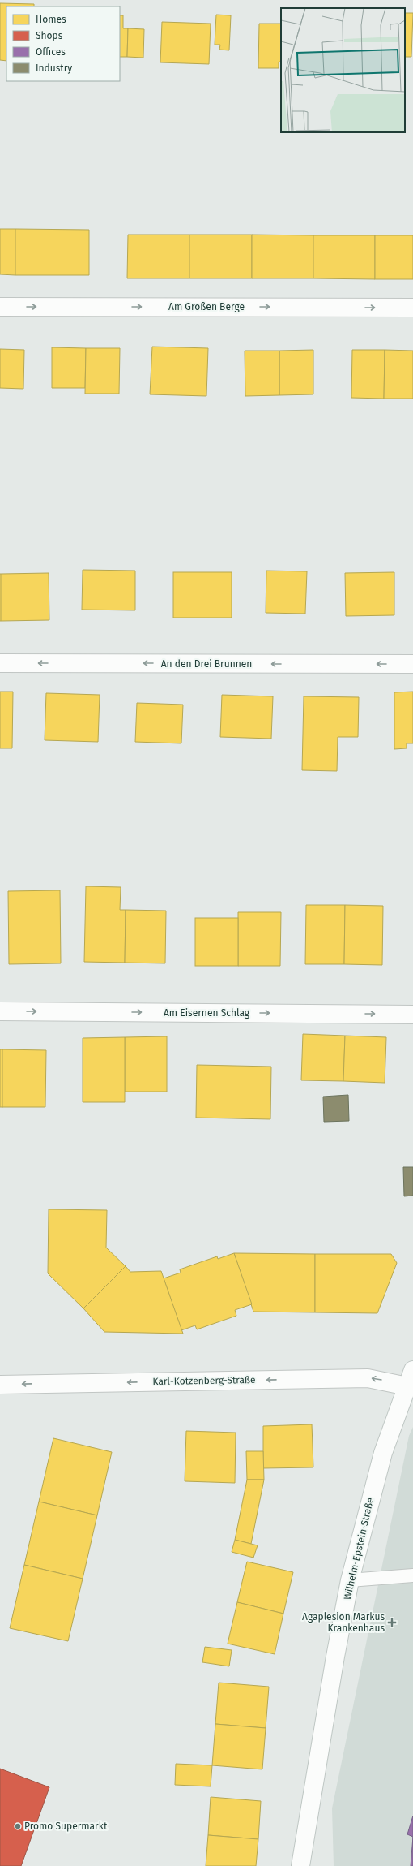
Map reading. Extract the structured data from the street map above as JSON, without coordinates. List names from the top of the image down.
{
  "streets": {
    "street": [
      "Am Großen Berge",
      "An den Drei Brunnen",
      "Am Eisernen Schlag",
      "Karl-Kotzenberg-Straße",
      "Wilhelm-Epstein-Straße"
    ]
  },
  "crossings": [
    ["Karl-Kotzenberg-Straße", "Wilhelm-Epstein-Straße"]
  ],
  "one_way": [
    "Am Großen Berge",
    "An den Drei Brunnen",
    "Am Eisernen Schlag",
    "Karl-Kotzenberg-Straße"
  ],
  "places": {
    "health": ["Agaplesion Markus Krankenhaus"],
    "other": ["Promo Supermarkt"]
  },
  "legend": [
    "Homes",
    "Shops",
    "Offices",
    "Industry"
  ]
}
